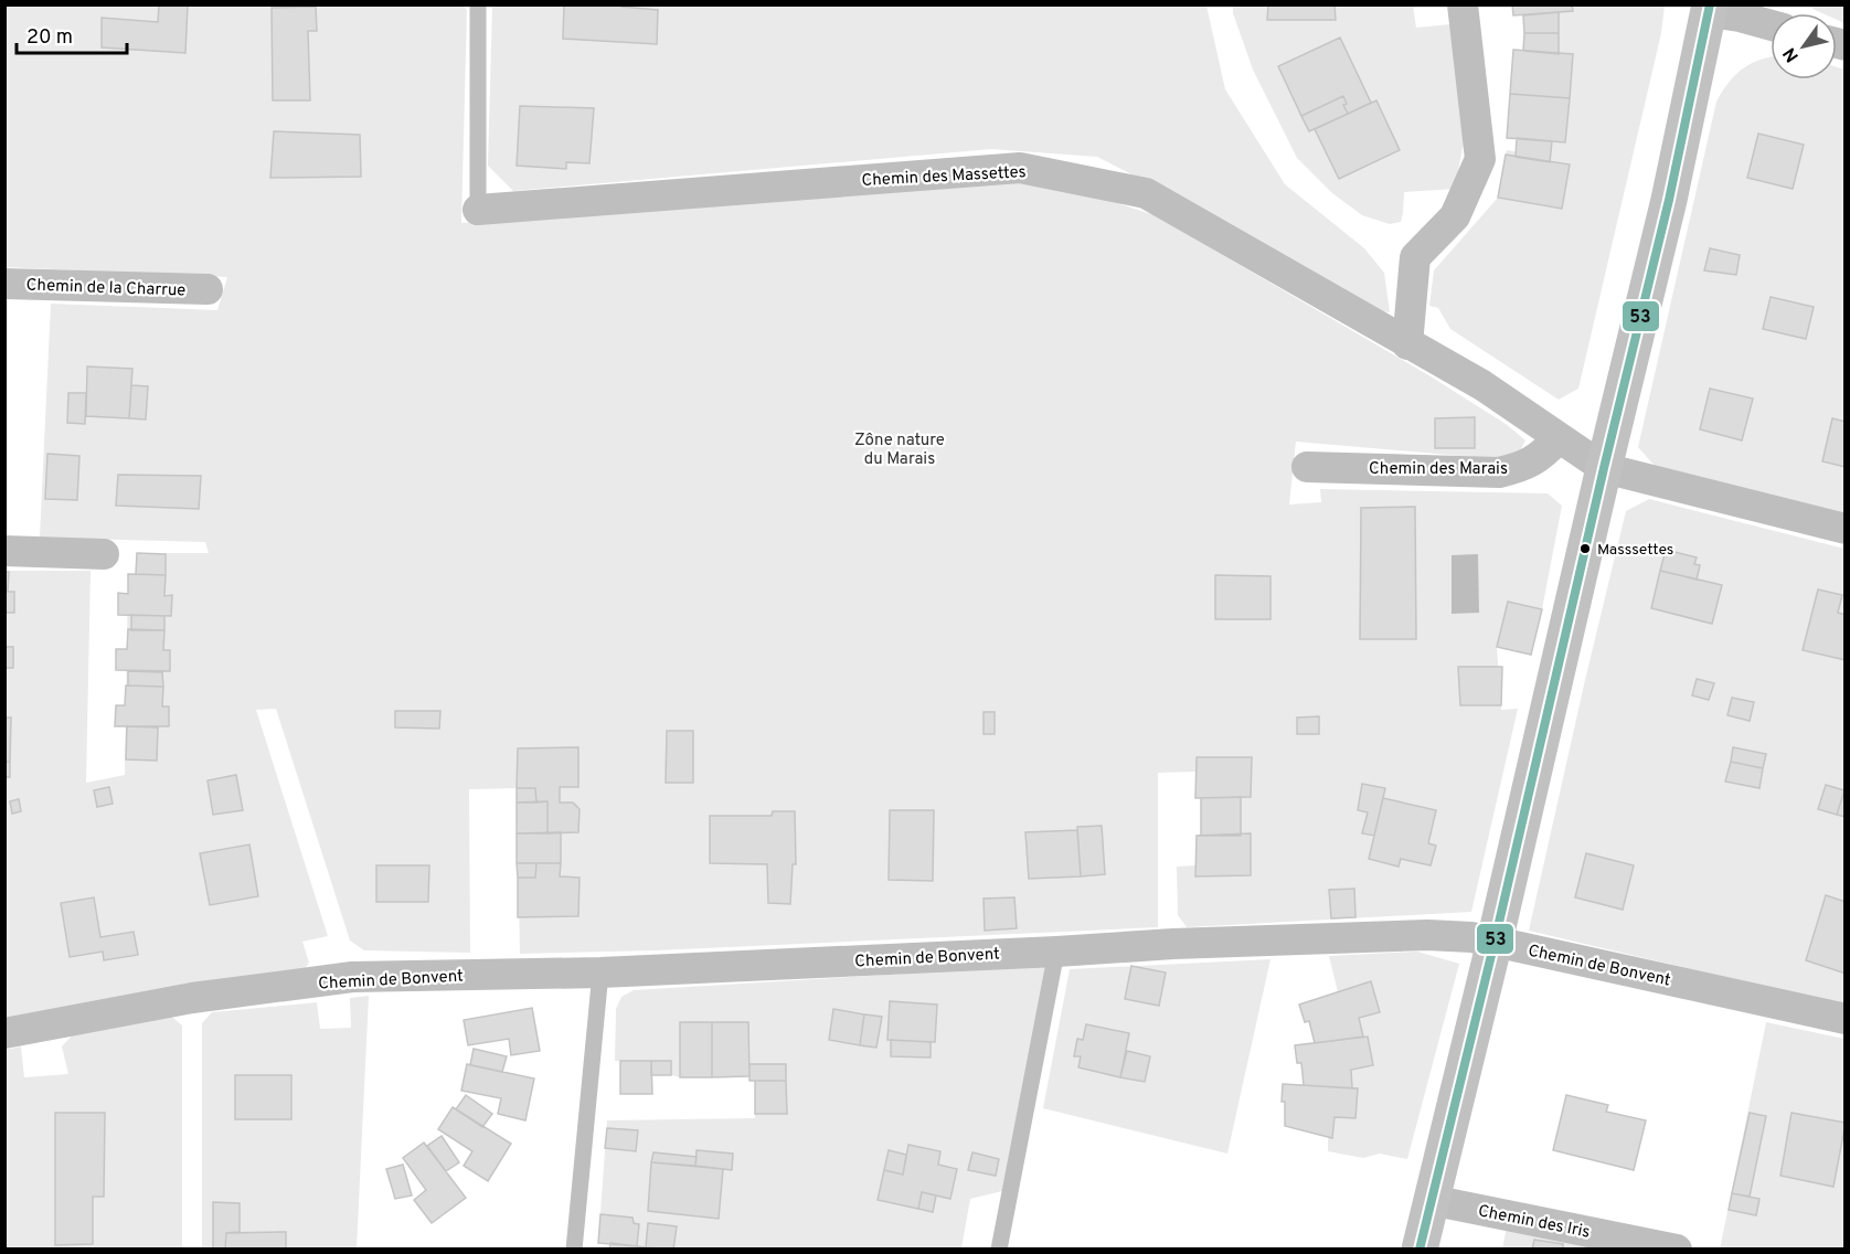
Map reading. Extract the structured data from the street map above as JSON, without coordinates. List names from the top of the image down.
{
  "streets": {
    "street": [
      "Chemin des Massettes",
      "Chemin de la Charrue",
      "Chemin des Marais",
      "Chemin de Bonvent",
      "Chemin des Iris"
    ]
  },
  "crossings": [
    ["Chemin des Massettes", "Chemin des Marais"]
  ],
  "parks": ["Zône nature du Marais"],
  "places": ["Masssettes"],
  "lines": ["transit line 53"],
  "scale_bar": "20 m",
  "north": "bottom left"
}
